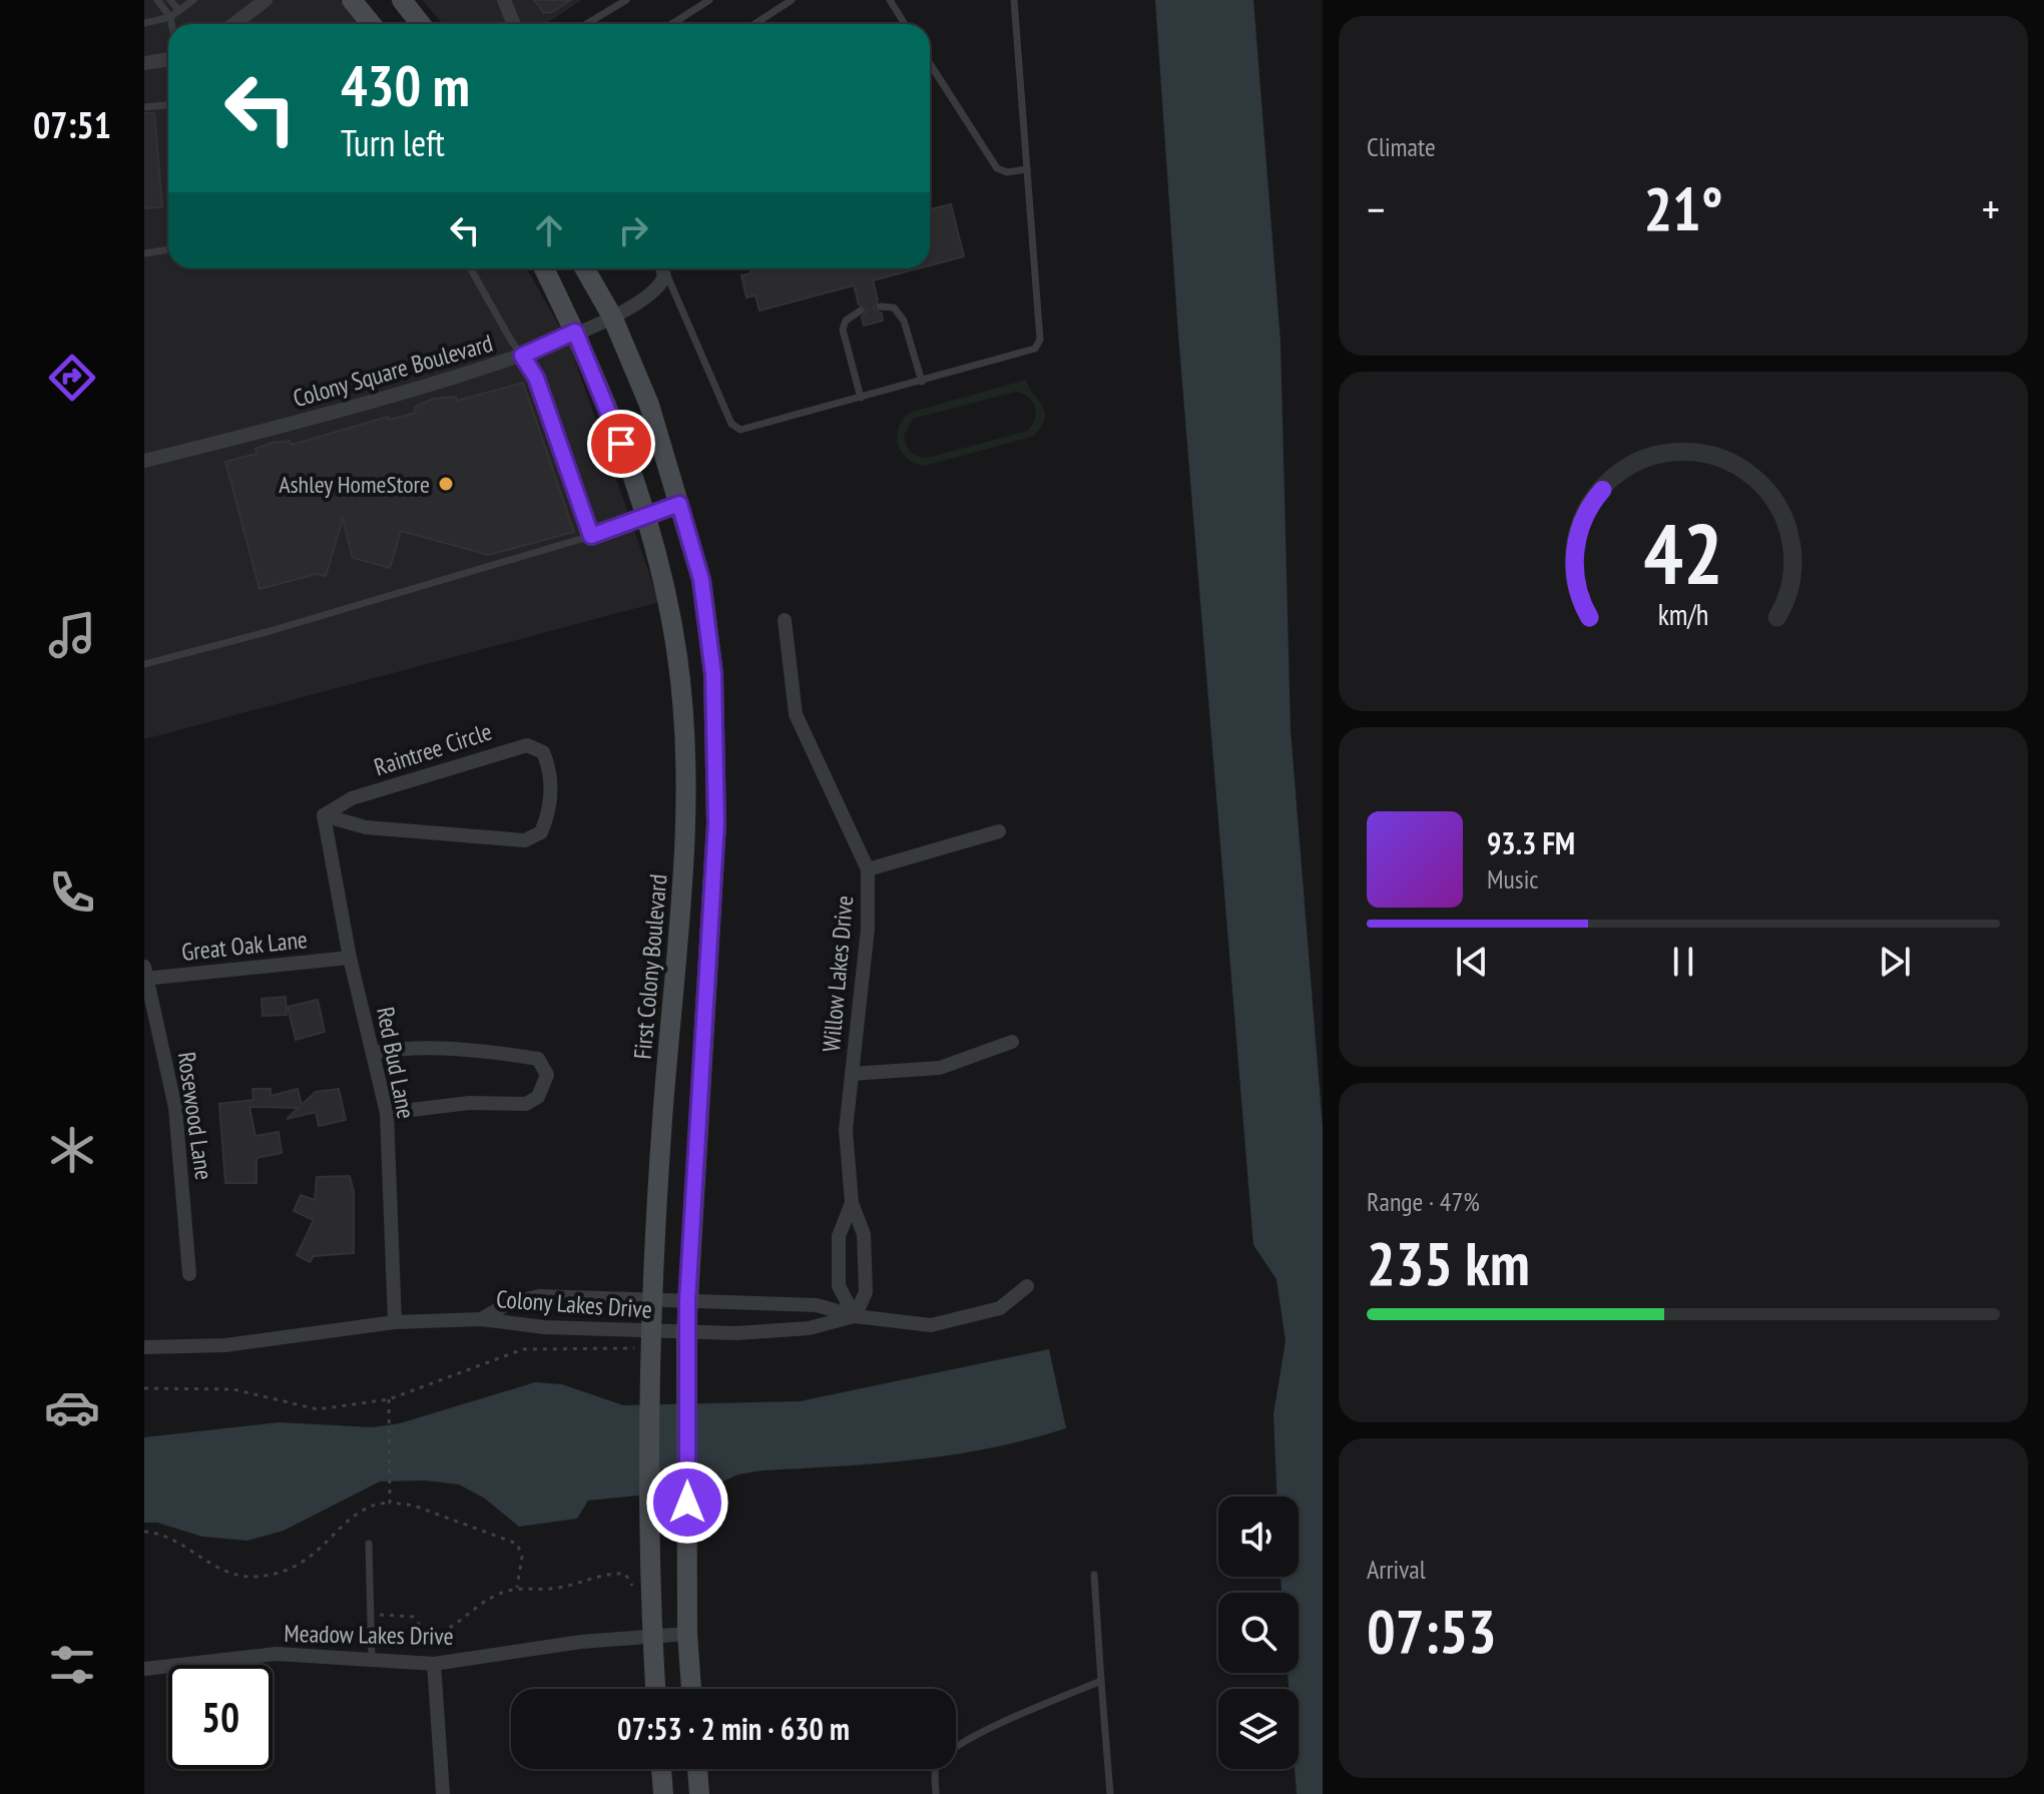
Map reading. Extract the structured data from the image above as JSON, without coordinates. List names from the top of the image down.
{
  "streets": {
    "main road": ["First Colony Boulevard"],
    "street": [
      "Colony Square Boulevard",
      "Raintree Circle",
      "Great Oak Lane",
      "Willow Lakes Drive",
      "Red Bud Lane",
      "Rosewood Lane",
      "Colony Lakes Drive",
      "Meadow Lakes Drive"
    ]
  },
  "crossings": [
    ["Colony Square Boulevard", "First Colony Boulevard"],
    ["Raintree Circle", "Red Bud Lane"],
    ["Great Oak Lane", "Red Bud Lane"],
    ["Great Oak Lane", "Rosewood Lane"],
    ["First Colony Boulevard", "Colony Lakes Drive"],
    ["First Colony Boulevard", "Meadow Lakes Drive"],
    ["Willow Lakes Drive", "Colony Lakes Drive"],
    ["Red Bud Lane", "Colony Lakes Drive"]
  ],
  "places": ["Ashley HomeStore"],
  "page": {
    "tabs": "07:51",
    "tile": [
      "Climate",
      ["Range · 47%", "235 km"],
      ["Arrival", "07:53"]
    ],
    "turn": ["430 m", "Turn left"],
    "heat": ["−", "21°", "+"],
    "song": ["93.3 FM", "Music"],
    "limit": "50",
    "trip": "07:53 · 2 min · 630 m",
    "gauge": ["42", "km/h"]
  }
}
